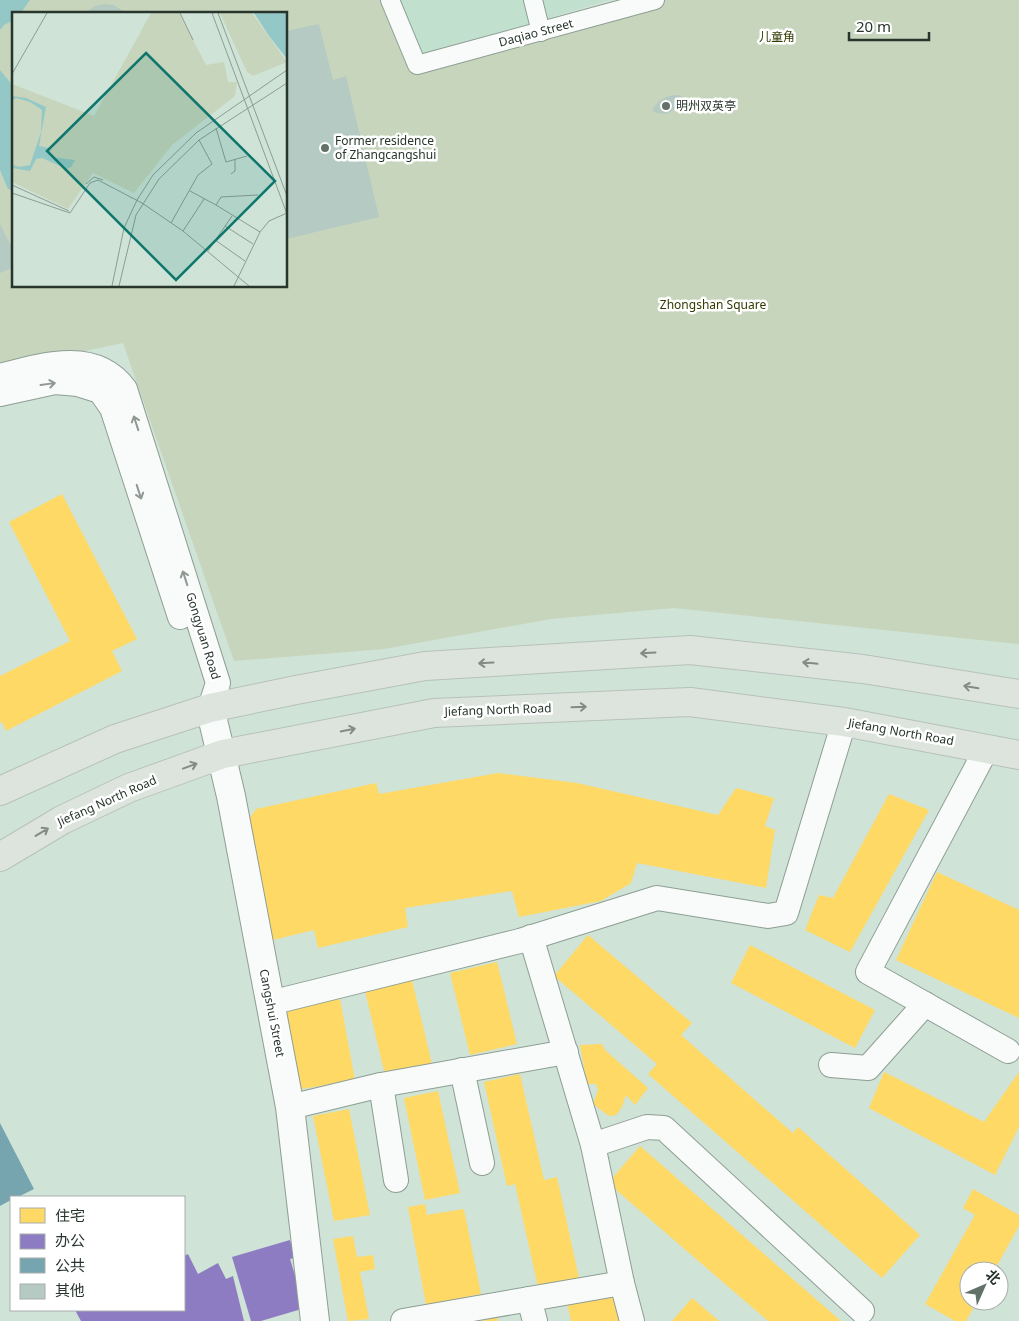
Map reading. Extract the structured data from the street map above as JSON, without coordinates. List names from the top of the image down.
{
  "streets": {
    "main road": ["Jiefang North Road"],
    "street": ["Daqiao Street", "Gongyuan Road", "Cangshui Street"]
  },
  "crossings": [
    ["Gongyuan Road", "Cangshui Street"],
    ["Jiefang North Road", "Cangshui Street"]
  ],
  "parks": ["儿童角", "Zhongshan Square"],
  "places": ["明州双英亭", "Former residence of Zhangcangshui"],
  "legend": [
    "住宅",
    "办公",
    "公共",
    "其他"
  ],
  "scale_bar": "20 m",
  "north": "top right"
}
